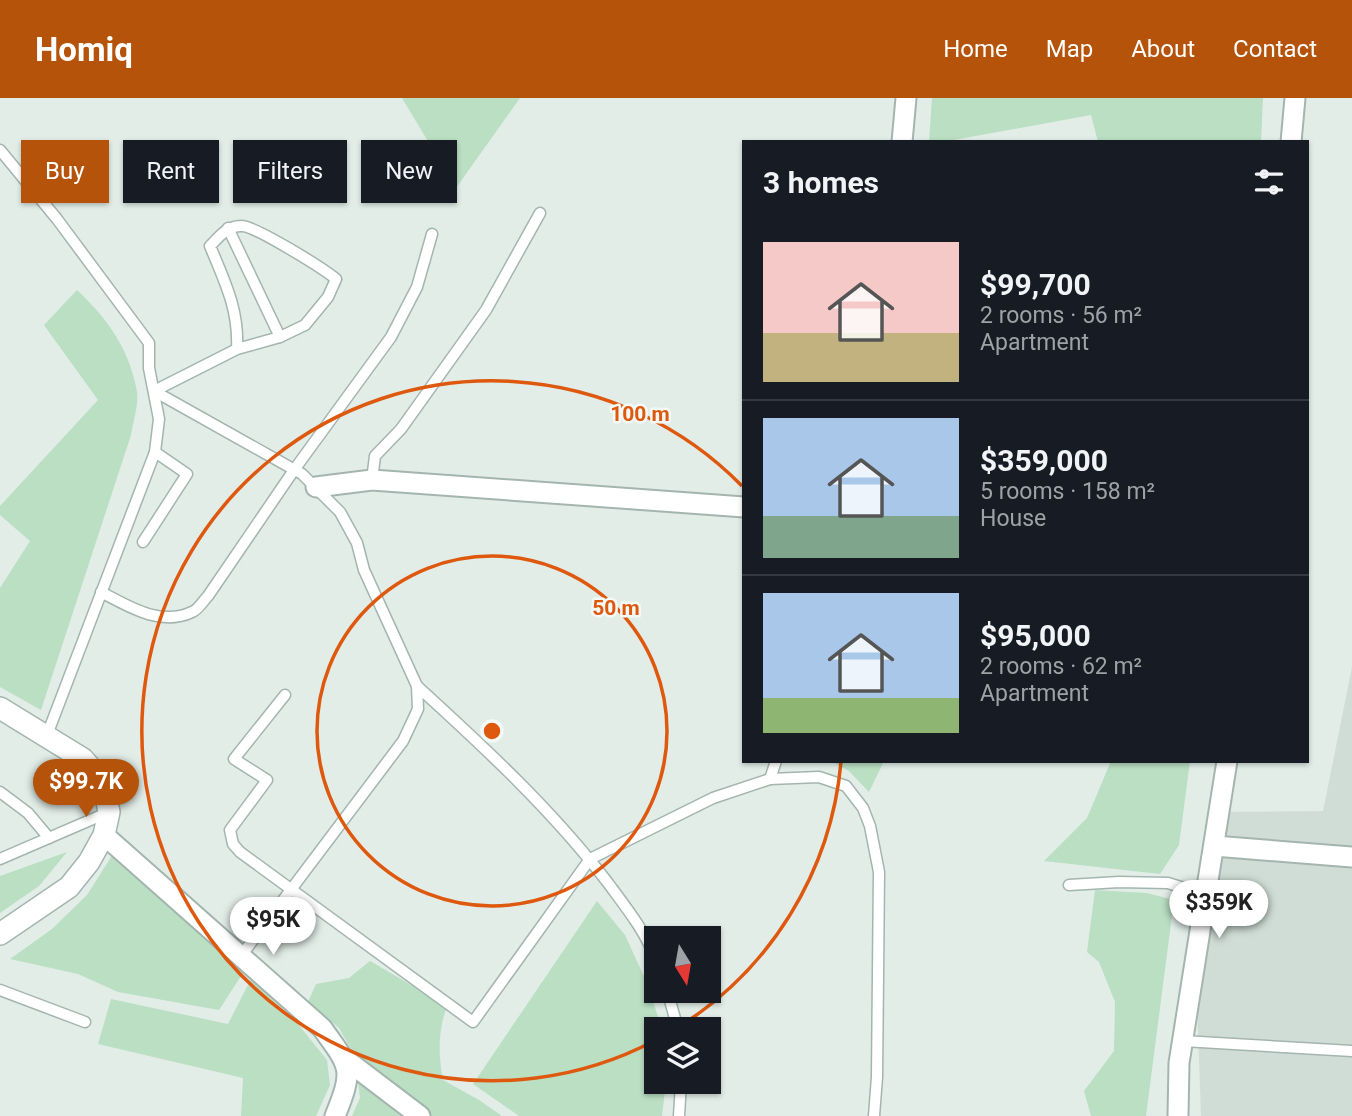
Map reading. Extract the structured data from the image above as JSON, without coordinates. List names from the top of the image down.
{
  "north": "bottom",
  "page": {
    "header": "Homiq",
    "nav": [
      "Home",
      "Map",
      "About",
      "Contact"
    ],
    "chip": [
      "Buy",
      "Rent",
      "Filters",
      "New"
    ],
    "heading": "3 homes",
    "list": [
      {
        "name": "$99,700",
        "note": "2 rooms · 56 m² · Apartment"
      },
      {
        "name": "$359,000",
        "note": "5 rooms · 158 m² · House"
      },
      {
        "name": "$95,000",
        "note": "2 rooms · 62 m² · Apartment"
      }
    ],
    "price": ["$99.7K", "$359K", "$95K"]
  },
  "rings": ["100 m", "50 m"]
}
